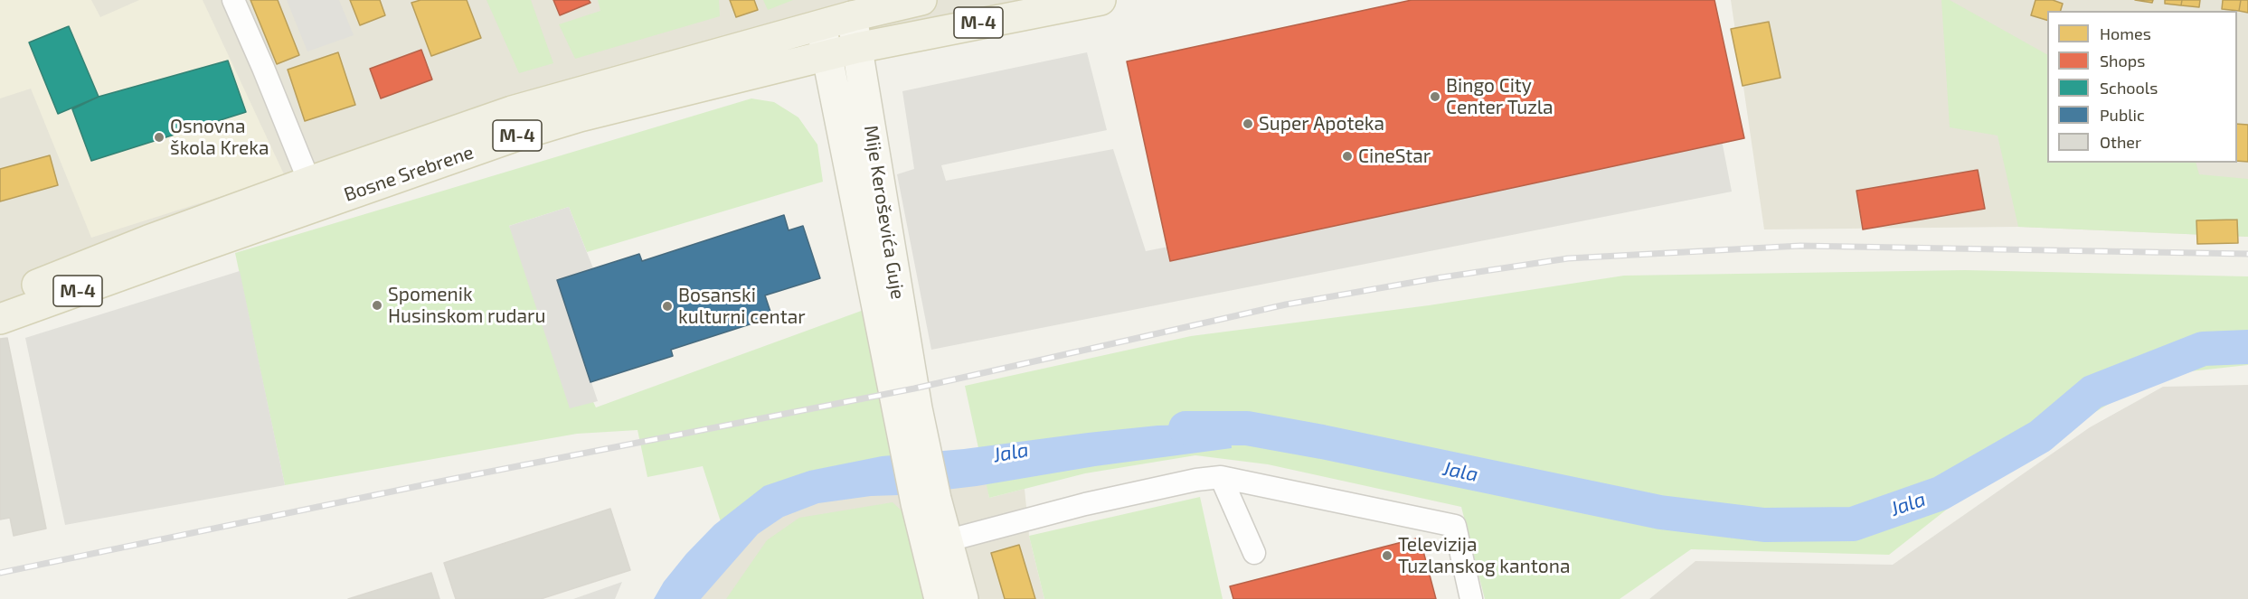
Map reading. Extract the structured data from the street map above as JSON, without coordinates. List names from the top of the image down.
{
  "streets": {
    "main road": ["M-4", "Bosne Srebrene", "Mije Keroševića Guje"]
  },
  "crossings": [
    ["M-4", "Bosne Srebrene"],
    ["M-4", "Mije Keroševića Guje"],
    ["Bosne Srebrene", "Mije Keroševića Guje"]
  ],
  "water": ["Jala"],
  "places": [
    "Bingo City Center Tuzla",
    "Super Apoteka",
    "Osnovna škola Kreka",
    "CineStar",
    "Spomenik Husinskom rudaru",
    "Bosanski kulturni centar",
    "Televizija Tuzlanskog kantona"
  ],
  "legend": [
    "Homes",
    "Shops",
    "Schools",
    "Public",
    "Other"
  ]
}
